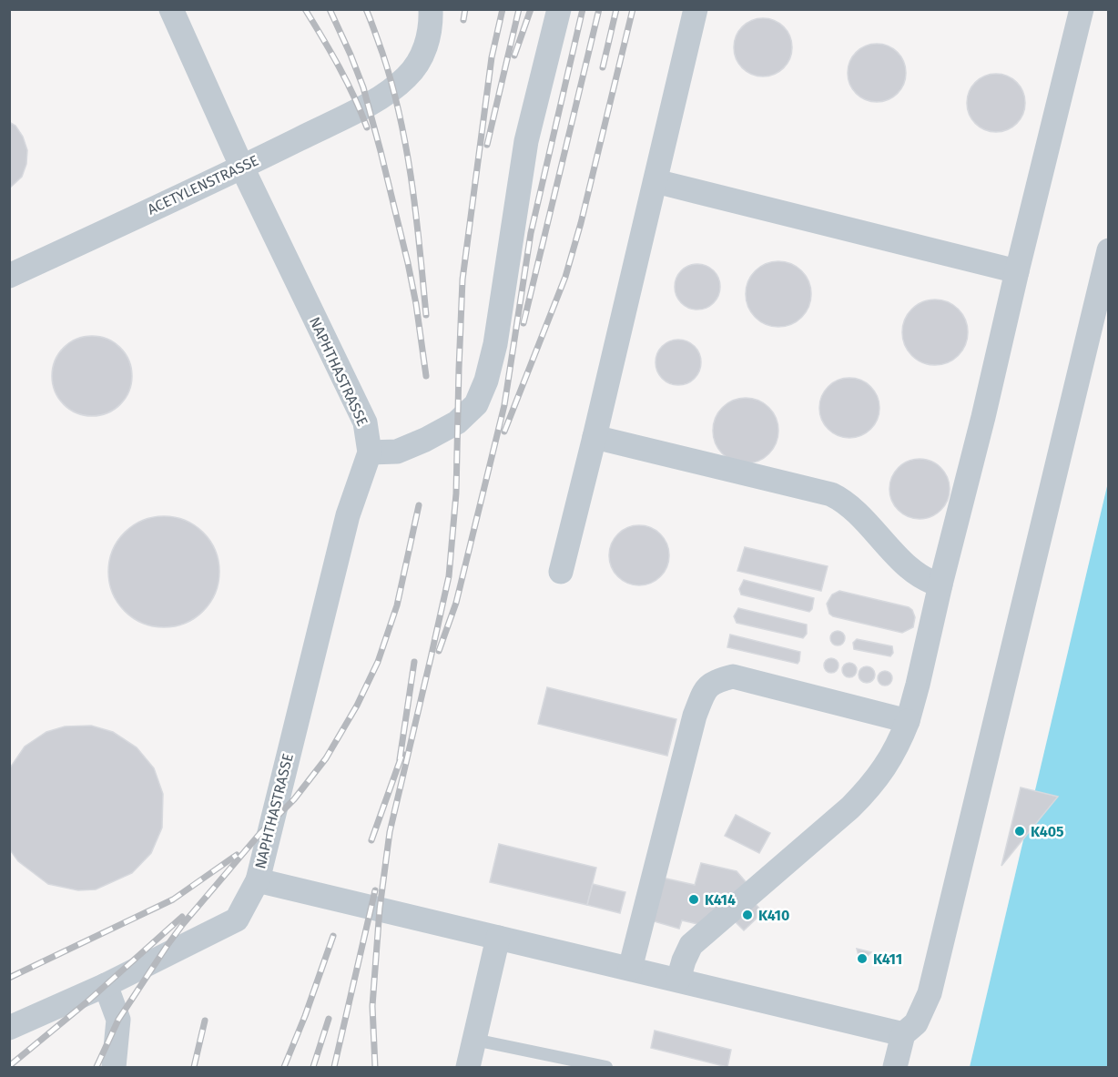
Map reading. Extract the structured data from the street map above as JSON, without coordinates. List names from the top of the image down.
{
  "streets": {
    "street": ["ACETYLENSTRASSE", "NAPHTHASTRASSE"]
  },
  "crossings": [
    ["ACETYLENSTRASSE", "NAPHTHASTRASSE"]
  ],
  "places": [
    "K405",
    "K414",
    "K410",
    "K411"
  ]
}
